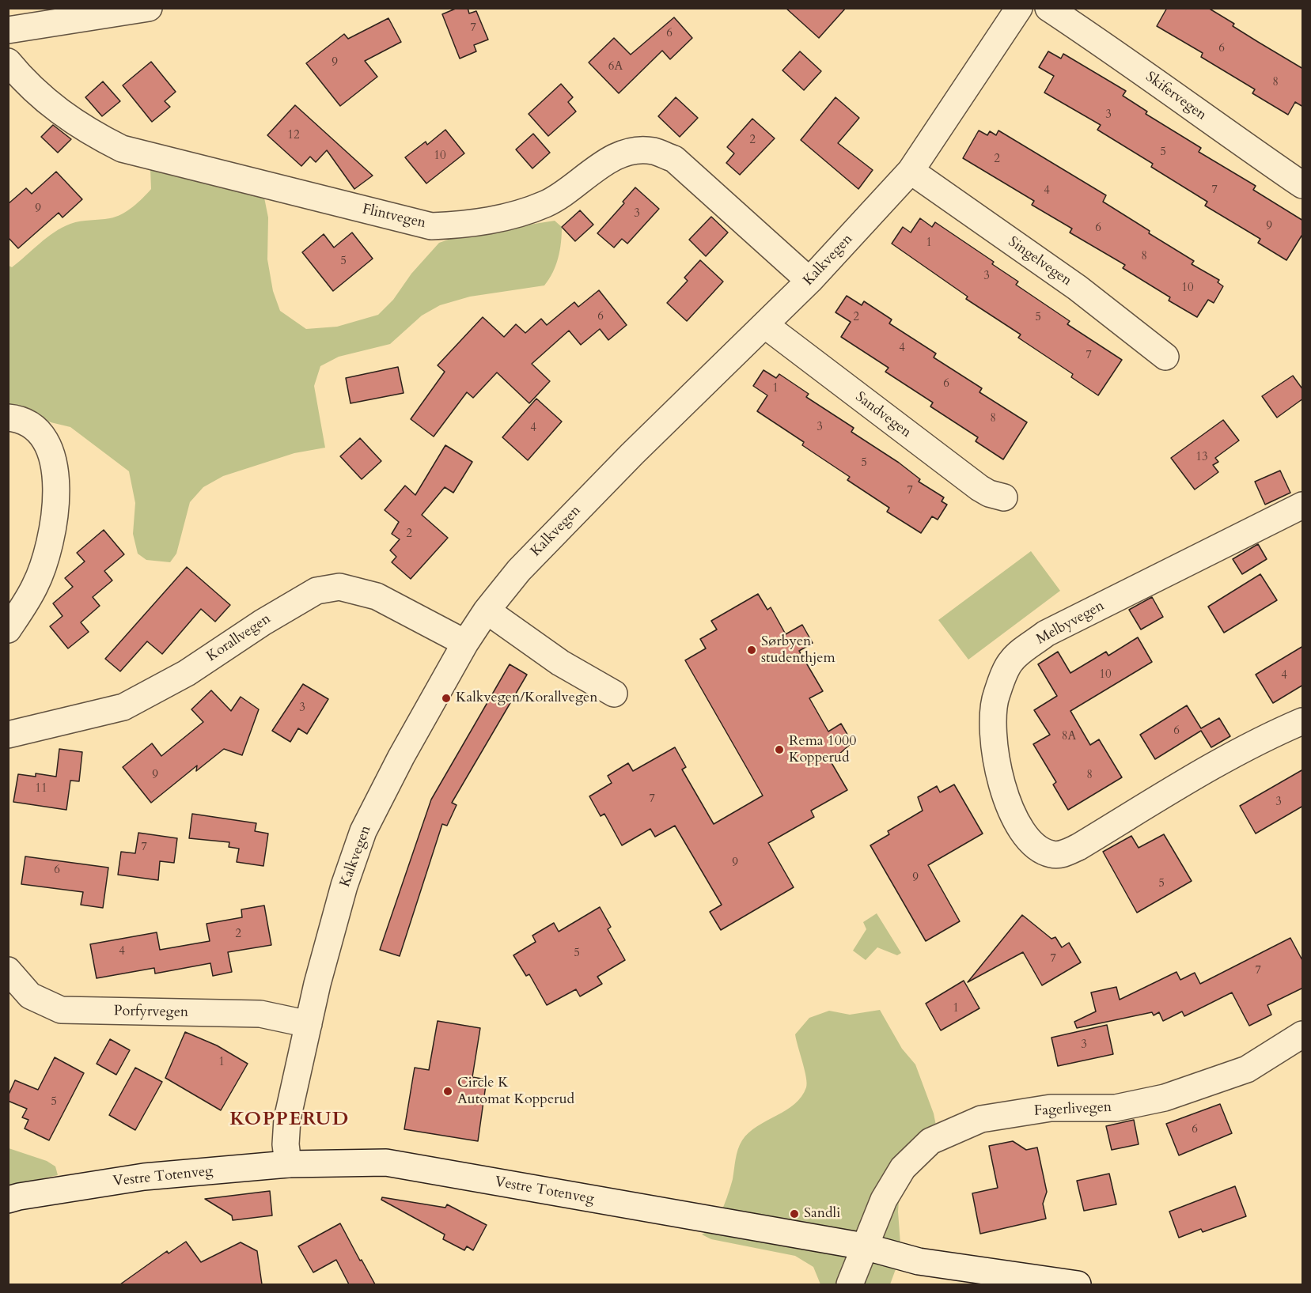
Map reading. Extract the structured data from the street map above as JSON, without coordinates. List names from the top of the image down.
{
  "streets": {
    "street": [
      "Skifervegen",
      "Flintvegen",
      "Kalkvegen",
      "Singelvegen",
      "Sandvegen",
      "Melbyvegen",
      "Korallvegen",
      "Porfyrvegen",
      "Fagerlivegen",
      "Vestre Totenveg"
    ]
  },
  "crossings": [
    ["Flintvegen", "Kalkvegen"],
    ["Kalkvegen", "Singelvegen"],
    ["Kalkvegen", "Sandvegen"],
    ["Kalkvegen", "Korallvegen"],
    ["Kalkvegen", "Porfyrvegen"],
    ["Kalkvegen", "Vestre Totenveg"],
    ["Fagerlivegen", "Vestre Totenveg"]
  ],
  "districts": ["KOPPERUD"],
  "places": [
    "Sørbyen studenthjem",
    "Kalkvegen/Korallvegen",
    "Rema 1000 Kopperud",
    "Circle K Automat Kopperud",
    "Sandli"
  ],
  "house_numbers": [
    "7",
    "6",
    "6",
    "9",
    "6A",
    "8",
    "3",
    "12",
    "2",
    "5",
    "10",
    "2",
    "7",
    "4",
    "9",
    "3",
    "9",
    "6",
    "1",
    "8",
    "5",
    "3",
    "10",
    "6",
    "2",
    "5",
    "4",
    "7",
    "6",
    "1",
    "8",
    "3",
    "4",
    "13",
    "5",
    "7",
    "2",
    "10",
    "4",
    "3",
    "6",
    "8A",
    "9",
    "8",
    "11",
    "7",
    "3",
    "7",
    "9",
    "6",
    "9",
    "5",
    "2",
    "4",
    "5",
    "7",
    "7",
    "1",
    "3",
    "1",
    "5",
    "6"
  ]
}
